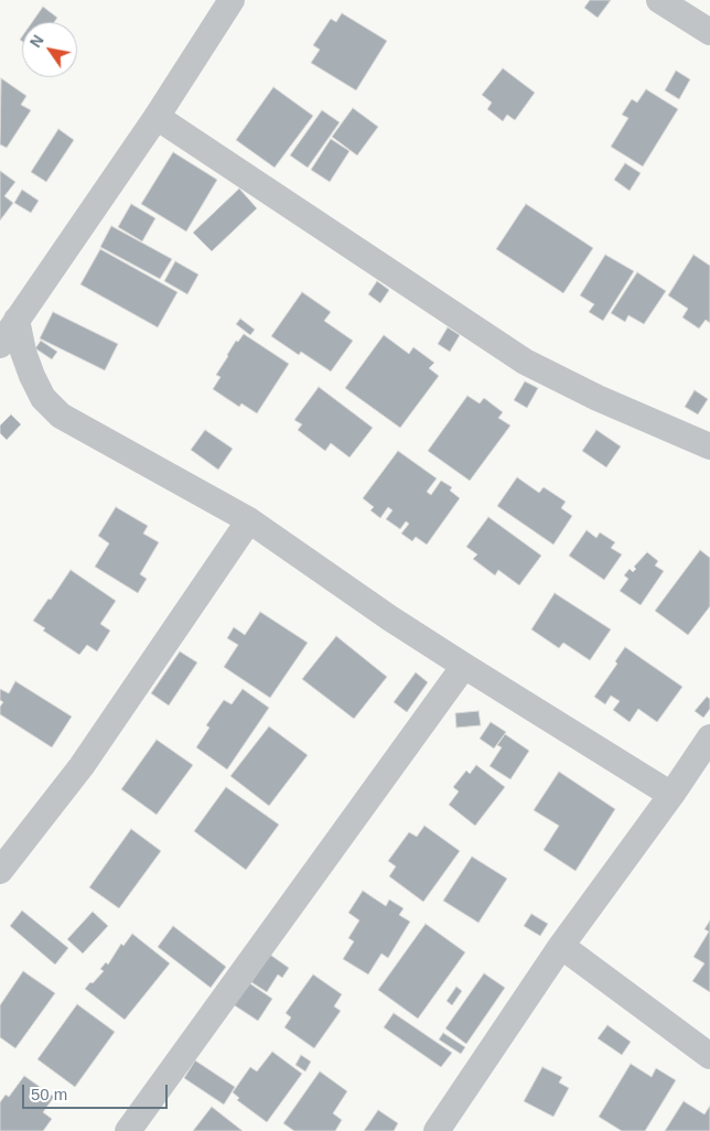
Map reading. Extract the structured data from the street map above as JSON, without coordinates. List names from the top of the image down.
{
  "scale_bar": "50 m",
  "north": "top left"
}
